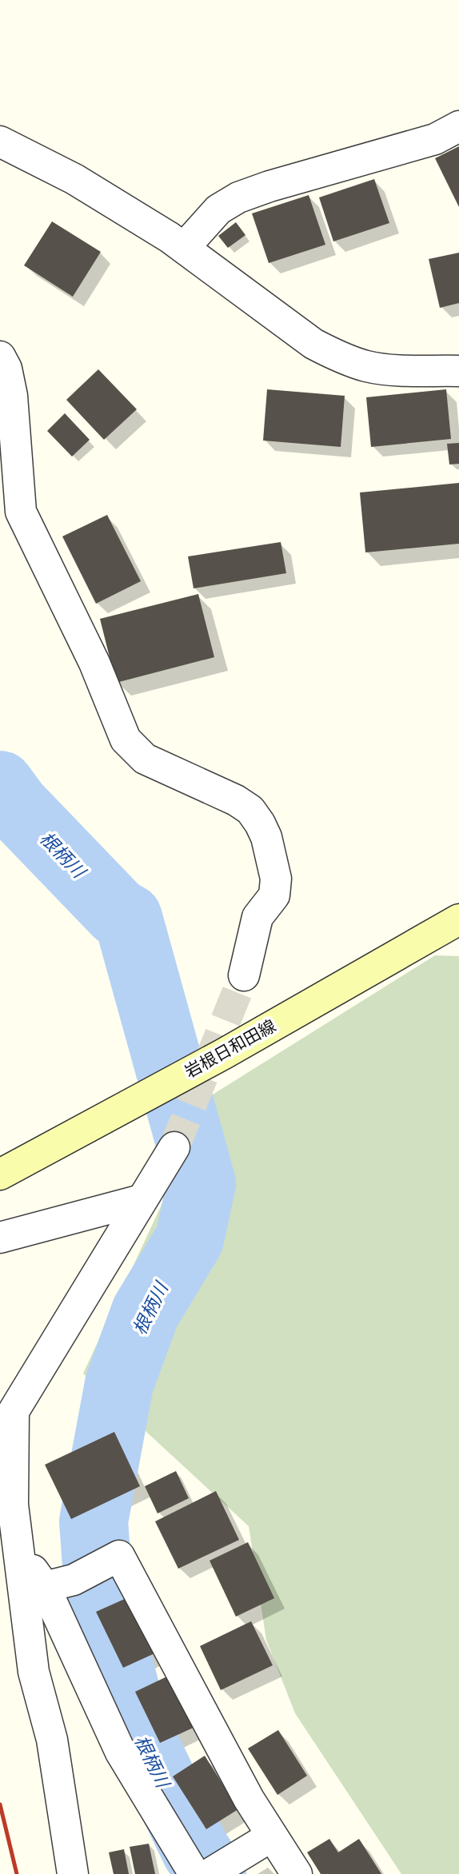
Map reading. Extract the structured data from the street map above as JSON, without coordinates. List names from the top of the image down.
{
  "streets": {
    "main road": ["岩根日和田線"]
  },
  "water": ["根柄川"]
}
